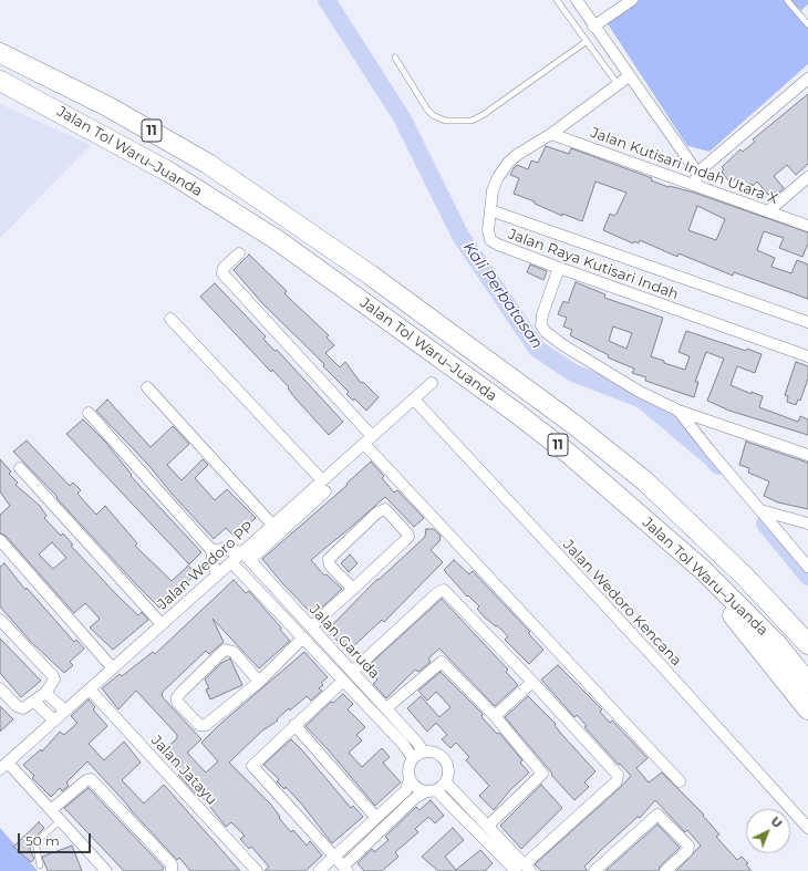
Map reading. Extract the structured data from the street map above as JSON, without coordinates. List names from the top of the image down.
{
  "streets": {
    "highway": ["11", "Jalan Tol Waru–Juanda"],
    "street": [
      "Jalan Kutisari Indah Utara X",
      "Jalan Raya Kutisari Indah",
      "Jalan Wedoro PP",
      "Jalan Wedoro Kencana",
      "Jalan Garuda",
      "Jalan Jatayu"
    ]
  },
  "crossings": [
    ["Jalan Wedoro PP", "Jalan Wedoro Kencana"],
    ["Jalan Wedoro PP", "Jalan Garuda"],
    ["Jalan Wedoro PP", "Jalan Jatayu"]
  ],
  "water": ["Kali Perbatasan"],
  "scale_bar": "50 m",
  "north": "top right"
}
